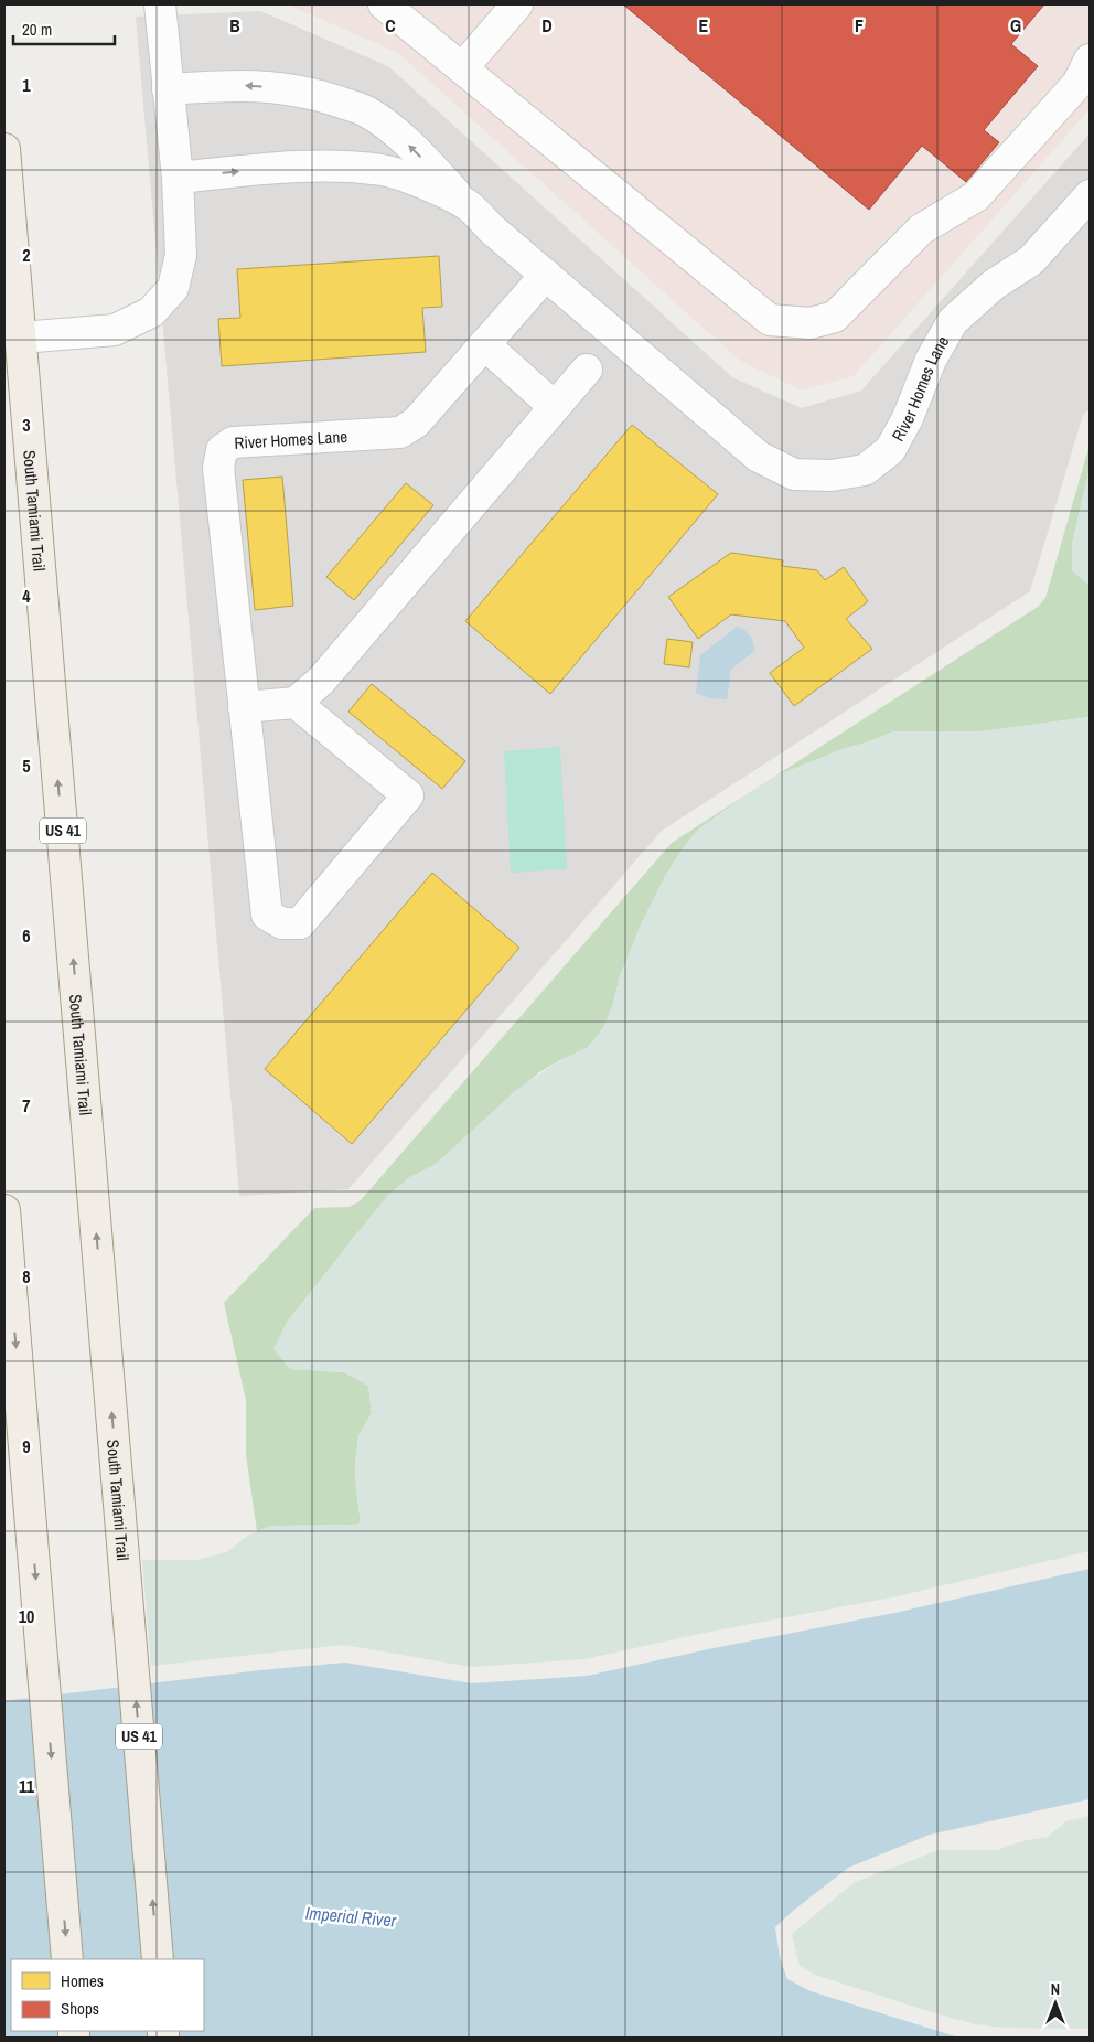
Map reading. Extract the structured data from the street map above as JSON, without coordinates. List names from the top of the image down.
{
  "streets": {
    "main road": ["South Tamiami Trail", "US 41"],
    "street": ["River Homes Lane"]
  },
  "water": ["Imperial River"],
  "legend": ["Homes", "Shops"],
  "scale_bar": "20 m",
  "north": "top",
  "grid": {
    "columns": [
      "B",
      "C",
      "D",
      "E",
      "F",
      "G"
    ],
    "rows": [
      "1",
      "2",
      "3",
      "4",
      "5",
      "6",
      "7",
      "8",
      "9",
      "10",
      "11"
    ]
  }
}
